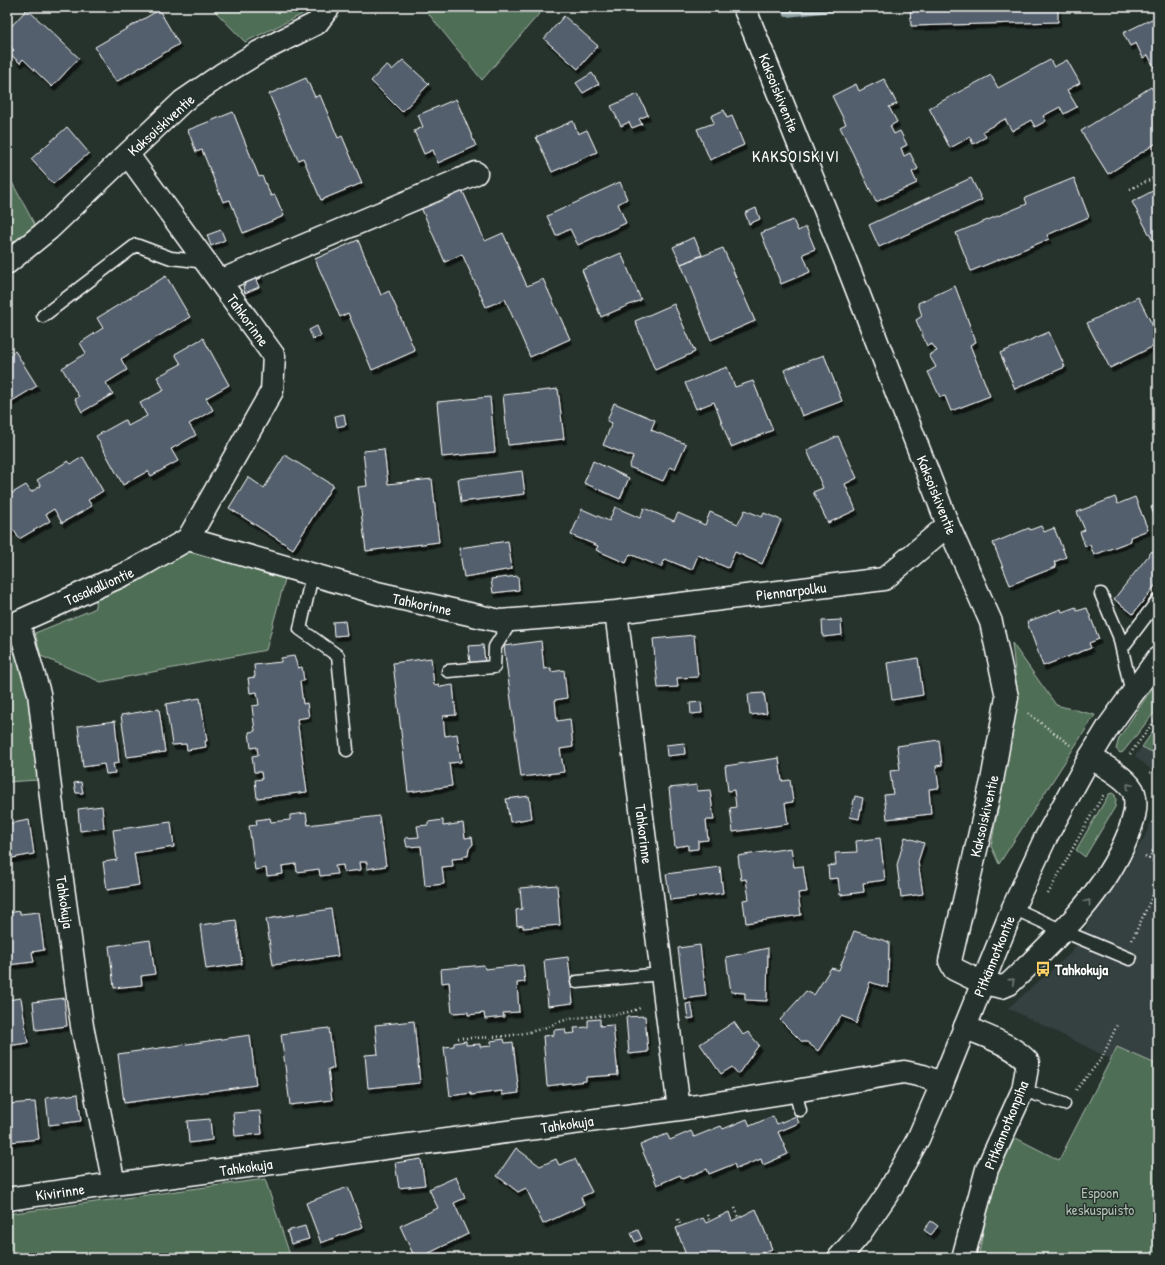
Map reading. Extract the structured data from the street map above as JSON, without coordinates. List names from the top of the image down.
{
  "streets": {
    "street": [
      "Kaksoiskiventie",
      "Tahkorinne",
      "Tasakalliontie",
      "Piennarpolku",
      "Tahkokuja",
      "Pitkännotkontie",
      "Pitkännotkonpiha",
      "Kivirinne"
    ]
  },
  "crossings": [
    ["Kaksoiskiventie", "Tahkorinne"],
    ["Kaksoiskiventie", "Piennarpolku"],
    ["Kaksoiskiventie", "Pitkännotkontie"],
    ["Tahkorinne", "Tasakalliontie"],
    ["Tahkorinne", "Piennarpolku"],
    ["Tahkorinne", "Tahkokuja"],
    ["Tasakalliontie", "Tahkokuja"],
    ["Tahkokuja", "Pitkännotkontie"],
    ["Tahkokuja", "Kivirinne"],
    ["Pitkännotkontie", "Pitkännotkonpiha"]
  ],
  "districts": ["KAKSOISKIVI"],
  "parks": ["Espoon keskuspuisto"],
  "places": {
    "bus stop": ["Tahkokuja"]
  }
}
